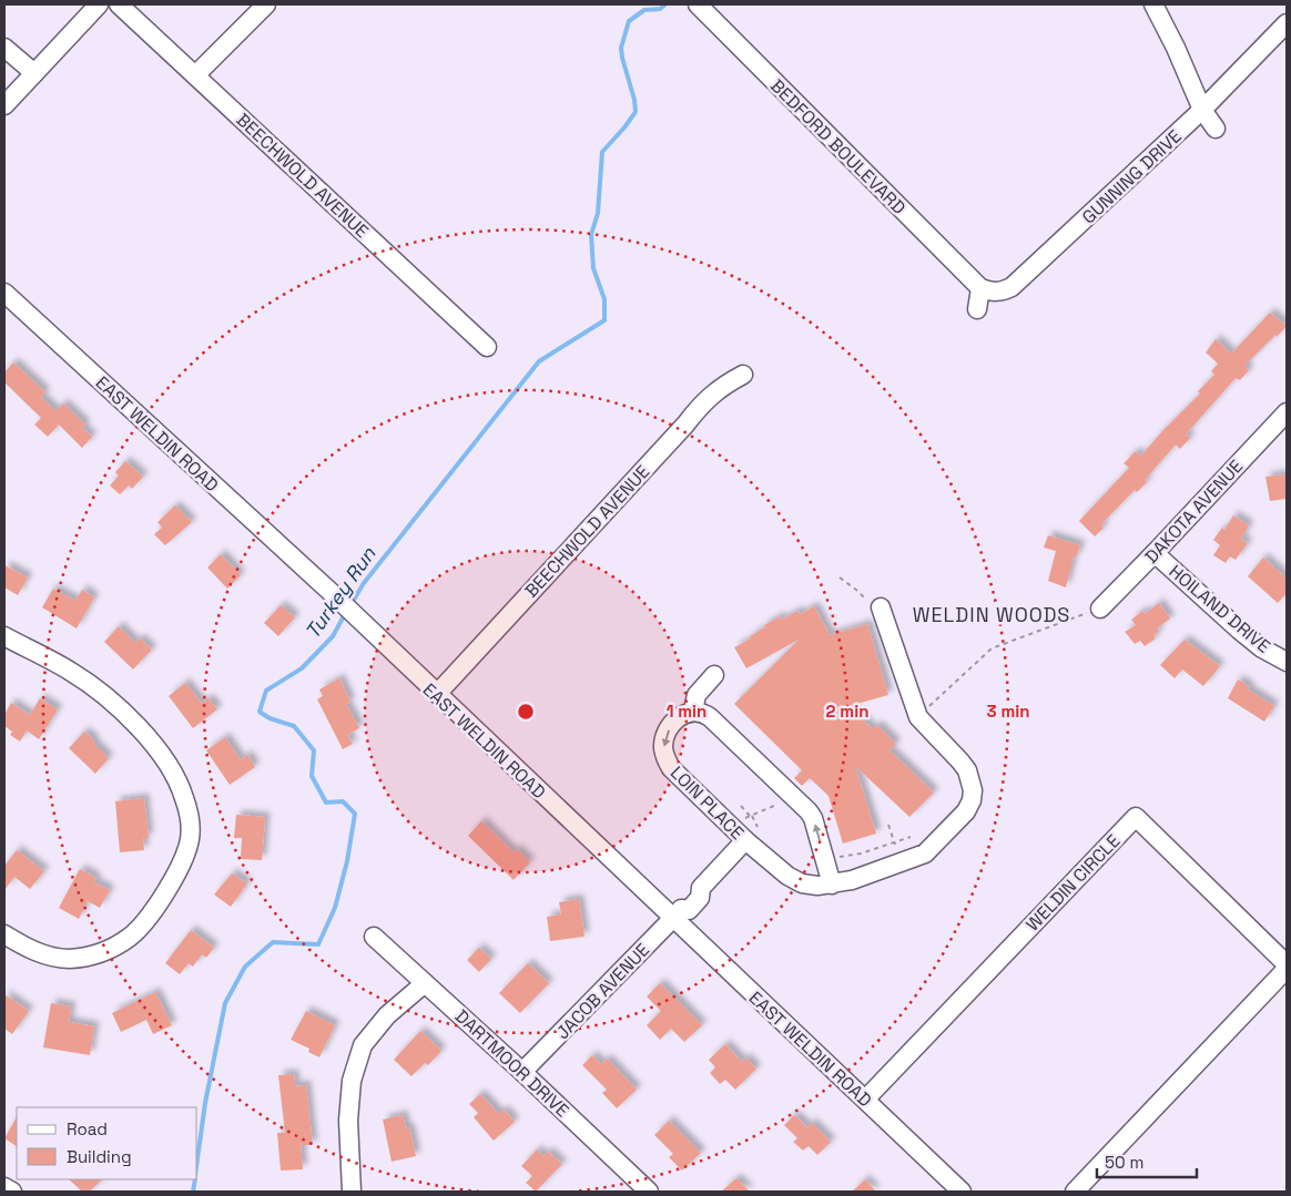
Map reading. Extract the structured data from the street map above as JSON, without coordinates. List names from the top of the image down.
{
  "streets": {
    "street": [
      "BEDFORD BOULEVARD",
      "BEECHWOLD AVENUE",
      "GUNNING DRIVE",
      "EAST WELDIN ROAD",
      "DAKOTA AVENUE",
      "HOILAND DRIVE",
      "LOIN PLACE",
      "WELDIN CIRCLE",
      "JACOB AVENUE",
      "DARTMOOR DRIVE"
    ]
  },
  "crossings": [
    ["BEDFORD BOULEVARD", "GUNNING DRIVE"],
    ["BEECHWOLD AVENUE", "EAST WELDIN ROAD"],
    ["EAST WELDIN ROAD", "WELDIN CIRCLE"],
    ["EAST WELDIN ROAD", "JACOB AVENUE"],
    ["DAKOTA AVENUE", "HOILAND DRIVE"],
    ["LOIN PLACE", "JACOB AVENUE"],
    ["JACOB AVENUE", "DARTMOOR DRIVE"]
  ],
  "districts": ["WELDIN WOODS"],
  "water": ["Turkey Run"],
  "legend": ["Road", "Building"],
  "scale_bar": "50 m",
  "rings": ["1 min", "2 min", "3 min"]
}
